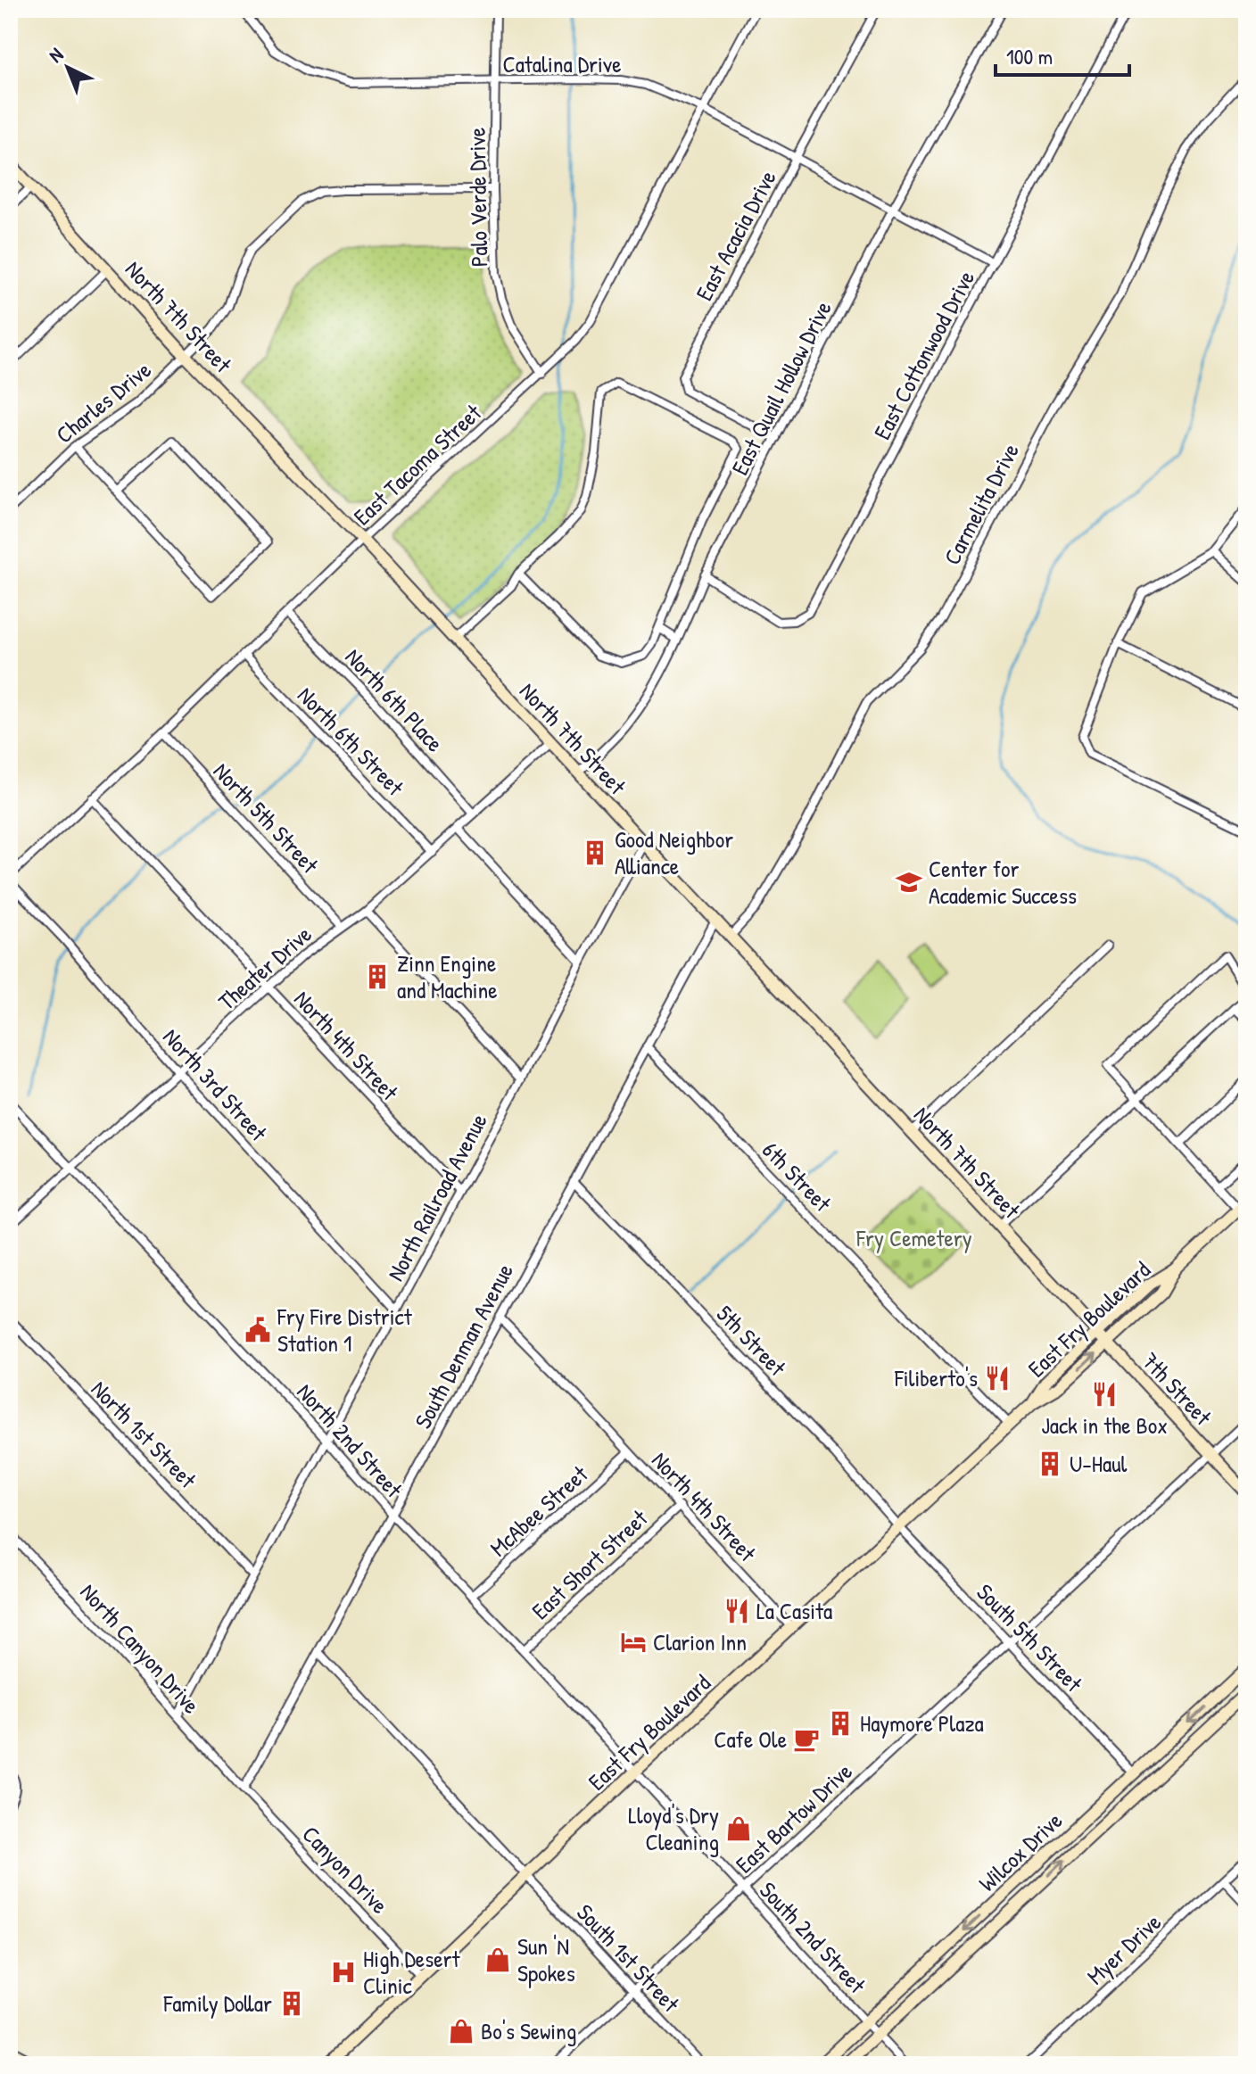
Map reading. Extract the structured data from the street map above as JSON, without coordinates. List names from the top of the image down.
{
  "streets": {
    "main road": [
      "North 7th Street",
      "East Fry Boulevard",
      "7th Street",
      "Wilcox Drive"
    ],
    "street": [
      "Catalina Drive",
      "Palo Verde Drive",
      "East Acacia Drive",
      "East Cottonwood Drive",
      "East Quail Hollow Drive",
      "Charles Drive",
      "East Tacoma Street",
      "Carmelita Drive",
      "North 6th Place",
      "North 6th Street",
      "North 5th Street",
      "Theater Drive",
      "North 4th Street",
      "North 3rd Street",
      "6th Street",
      "North Railroad Avenue",
      "5th Street",
      "South Denman Avenue",
      "North 1st Street",
      "North 2nd Street",
      "McAbee Street",
      "East Short Street",
      "South 5th Street",
      "North Canyon Drive",
      "East Bartow Drive",
      "Canyon Drive",
      "South 2nd Street",
      "Myer Drive",
      "South 1st Street"
    ]
  },
  "crossings": [
    ["Catalina Drive", "Palo Verde Drive"],
    ["Catalina Drive", "East Acacia Drive"],
    ["Catalina Drive", "East Cottonwood Drive"],
    ["Catalina Drive", "East Quail Hollow Drive"],
    ["Catalina Drive", "East Tacoma Street"],
    ["Palo Verde Drive", "Charles Drive"],
    ["Palo Verde Drive", "East Tacoma Street"],
    ["East Acacia Drive", "East Quail Hollow Drive"],
    ["North 7th Street", "East Quail Hollow Drive"],
    ["North 7th Street", "Charles Drive"],
    ["North 7th Street", "East Tacoma Street"],
    ["North 7th Street", "Carmelita Drive"],
    ["North 7th Street", "Theater Drive"],
    ["North 7th Street", "North Railroad Avenue"],
    ["North 7th Street", "East Fry Boulevard"],
    ["North 7th Street", "South Denman Avenue"],
    ["North 7th Street", "7th Street"],
    ["East Cottonwood Drive", "East Quail Hollow Drive"],
    ["East Tacoma Street", "North 6th Place"],
    ["East Tacoma Street", "North 6th Street"],
    ["East Tacoma Street", "North 5th Street"],
    ["East Tacoma Street", "North 4th Street"],
    ["East Tacoma Street", "North 3rd Street"],
    ["North 6th Place", "Theater Drive"],
    ["North 6th Street", "Theater Drive"],
    ["North 5th Street", "Theater Drive"],
    ["Theater Drive", "North 4th Street"],
    ["Theater Drive", "North 3rd Street"],
    ["Theater Drive", "North 2nd Street"],
    ["North 4th Street", "North Railroad Avenue"],
    ["North 4th Street", "East Fry Boulevard"],
    ["North 4th Street", "South Denman Avenue"],
    ["North 4th Street", "McAbee Street"],
    ["North 4th Street", "East Short Street"],
    ["North 3rd Street", "North Railroad Avenue"],
    ["6th Street", "East Fry Boulevard"],
    ["6th Street", "South Denman Avenue"],
    ["North Railroad Avenue", "North 1st Street"],
    ["North Railroad Avenue", "North 2nd Street"],
    ["North Railroad Avenue", "North Canyon Drive"],
    ["East Fry Boulevard", "5th Street"],
    ["East Fry Boulevard", "7th Street"],
    ["East Fry Boulevard", "North 2nd Street"],
    ["East Fry Boulevard", "South 5th Street"],
    ["East Fry Boulevard", "Canyon Drive"],
    ["East Fry Boulevard", "South 2nd Street"],
    ["East Fry Boulevard", "South 1st Street"],
    ["5th Street", "South Denman Avenue"],
    ["5th Street", "South 5th Street"],
    ["South Denman Avenue", "North 2nd Street"],
    ["South Denman Avenue", "North Canyon Drive"],
    ["South Denman Avenue", "Canyon Drive"],
    ["7th Street", "East Bartow Drive"],
    ["North 2nd Street", "McAbee Street"],
    ["North 2nd Street", "East Short Street"],
    ["North 2nd Street", "South 2nd Street"],
    ["South 5th Street", "East Bartow Drive"],
    ["South 5th Street", "Wilcox Drive"],
    ["North Canyon Drive", "Canyon Drive"],
    ["East Bartow Drive", "South 2nd Street"],
    ["East Bartow Drive", "South 1st Street"],
    ["Wilcox Drive", "South 2nd Street"]
  ],
  "parks": ["Fry Cemetery"],
  "places": {
    "building": [
      "Good Neighbor Alliance",
      "Zinn Engine and Machine",
      "U-Haul",
      "Haymore Plaza",
      "Family Dollar"
    ],
    "school or university": ["Center for Academic Success"],
    "public building": ["Fry Fire District Station 1"],
    "restaurant": ["Filiberto's", "Jack in the Box", "La Casita"],
    "hotel": ["Clarion Inn"],
    "cafe": ["Cafe Ole"],
    "shop": ["Lloyd's Dry Cleaning", "Sun 'N Spokes", "Bo's Sewing"],
    "hospital": ["High Desert Clinic"]
  },
  "scale_bar": "100 m",
  "north": "top left"
}
